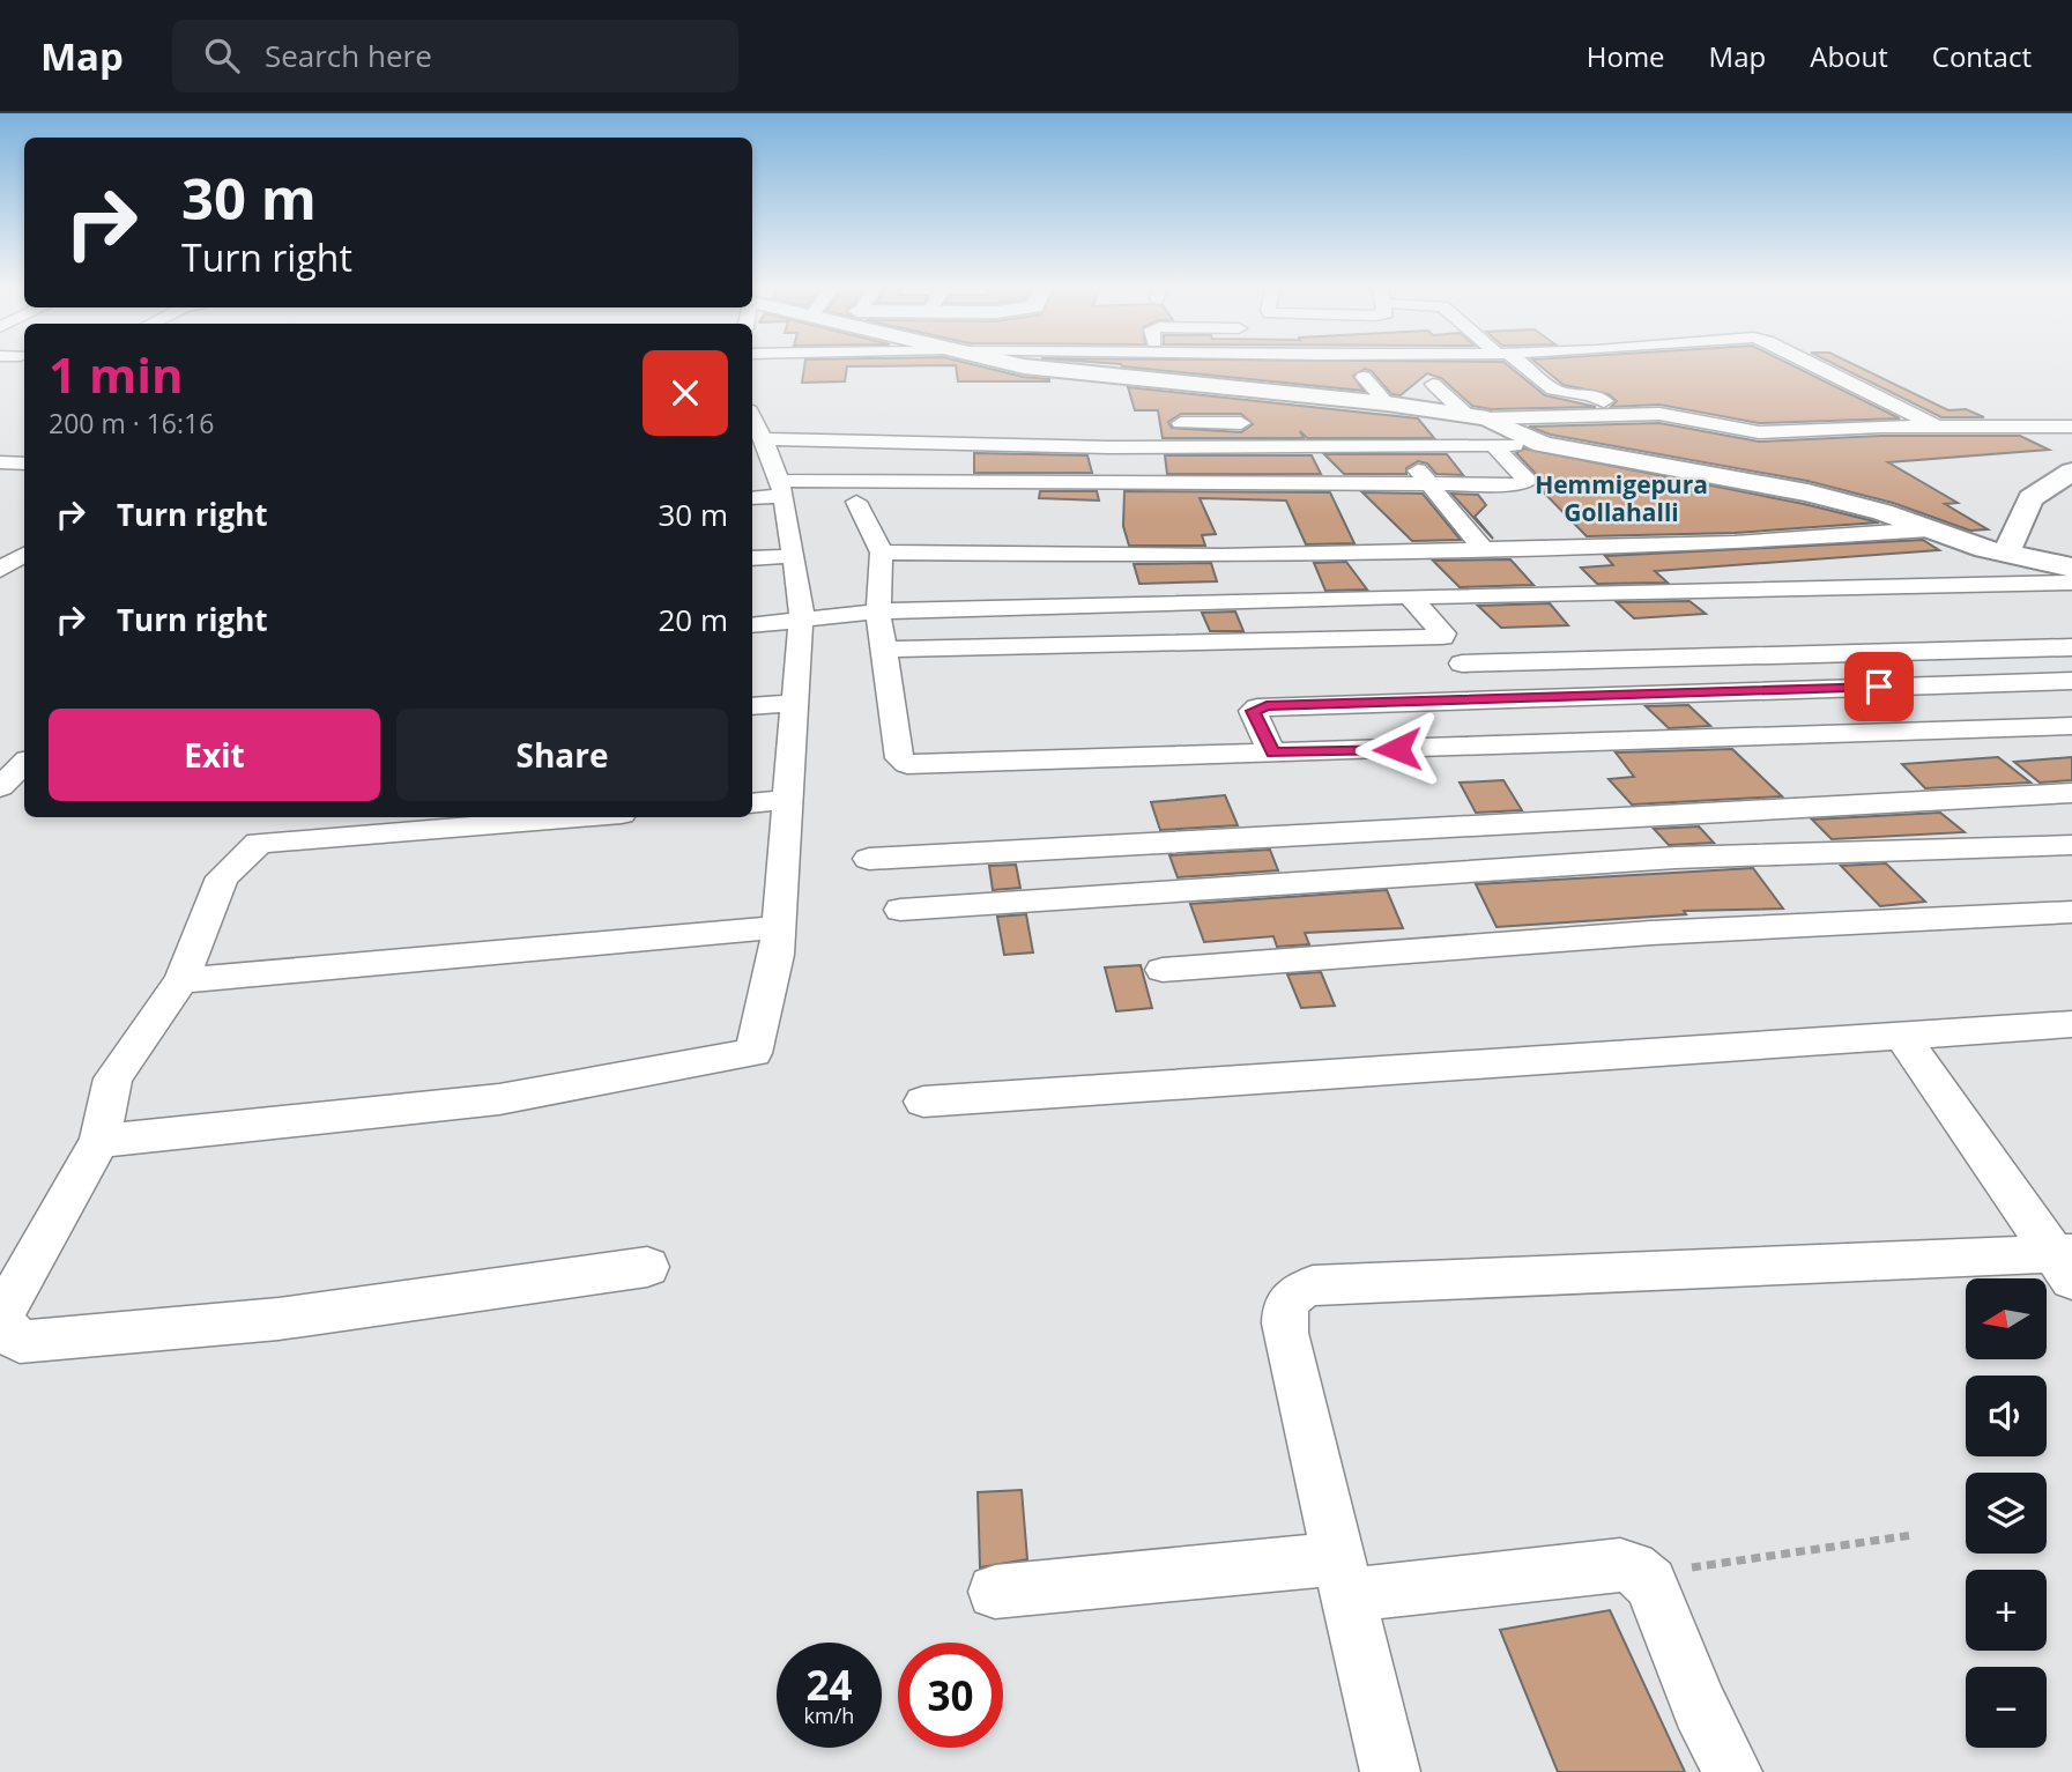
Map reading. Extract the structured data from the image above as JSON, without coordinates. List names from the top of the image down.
{
  "districts": ["Hemmigepura Gollahalli"],
  "north": "left",
  "page": {
    "header": "Map",
    "search": "Search here",
    "nav": [
      "Home",
      "Map",
      "About",
      "Contact"
    ],
    "turn": ["30 m", "Turn right"],
    "heading": ["1 min", "200 m · 16:16"],
    "list": [
      {
        "name": "Turn right",
        "value": "30 m"
      },
      {
        "name": "Turn right",
        "value": "20 m"
      }
    ],
    "buttons": ["Exit", "Share"],
    "map_buttons": ["+", "−"],
    "speed": "24 km/h",
    "limit": "30"
  }
}
